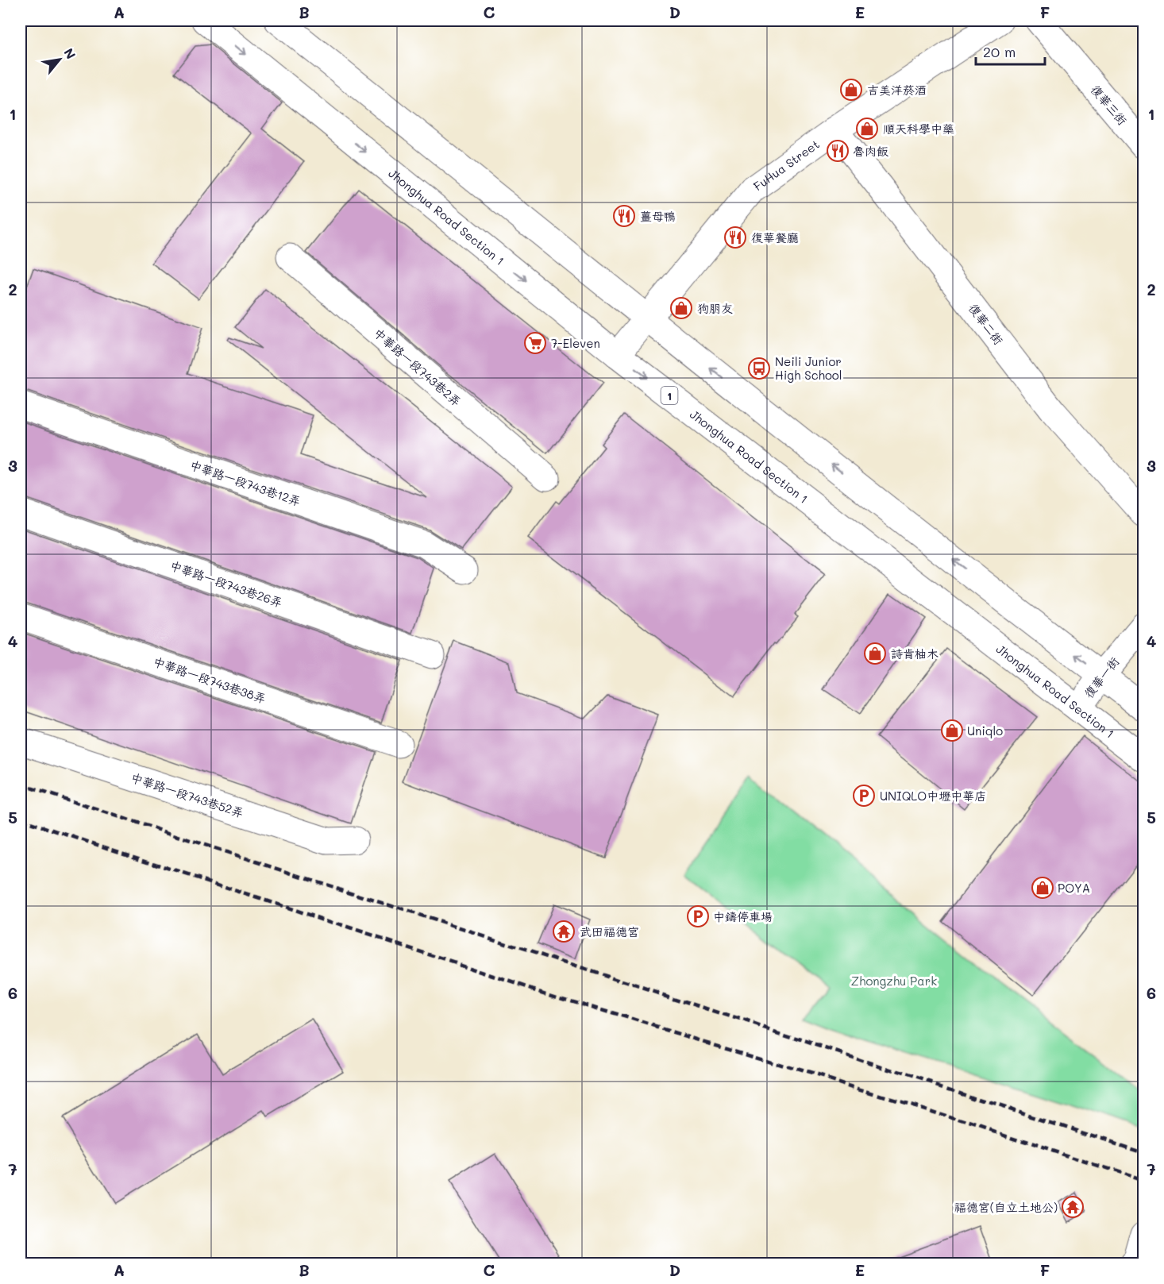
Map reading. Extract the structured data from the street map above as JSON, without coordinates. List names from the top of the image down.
{
  "streets": {
    "street": [
      "復華三街",
      "FuHua Street",
      "Jhonghua Road Section 1",
      "復華二街",
      "中華路一段743巷2弄",
      "1",
      "中華路一段743巷12弄",
      "中華路一段743巷26弄",
      "復華一街",
      "中華路一段743巷38弄",
      "中華路一段743巷52弄"
    ]
  },
  "crossings": [
    ["FuHua Street", "Jhonghua Road Section 1"],
    ["FuHua Street", "復華二街"],
    ["Jhonghua Road Section 1", "復華一街"]
  ],
  "parks": ["Zhongzhu Park"],
  "places": {
    "shop": [
      "吉美洋菸酒",
      "順天科學中藥",
      "狗朋友",
      "詩肯柚木",
      "Uniqlo",
      "POYA"
    ],
    "restaurant": ["魯肉飯", "薑母鴨", "復華餐廳"],
    "supermarket": ["7-Eleven"],
    "bus stop": ["Neili Junior High School"],
    "parking": ["UNIQLO中壢中華店", "中鑄停車場"],
    "temple": ["武田福德宮", "福德宮(自立土地公)"]
  },
  "scale_bar": "20 m",
  "north": "top right",
  "grid": {
    "columns": [
      "A",
      "B",
      "C",
      "D",
      "E",
      "F"
    ],
    "rows": [
      "1",
      "2",
      "3",
      "4",
      "5",
      "6",
      "7"
    ]
  }
}
